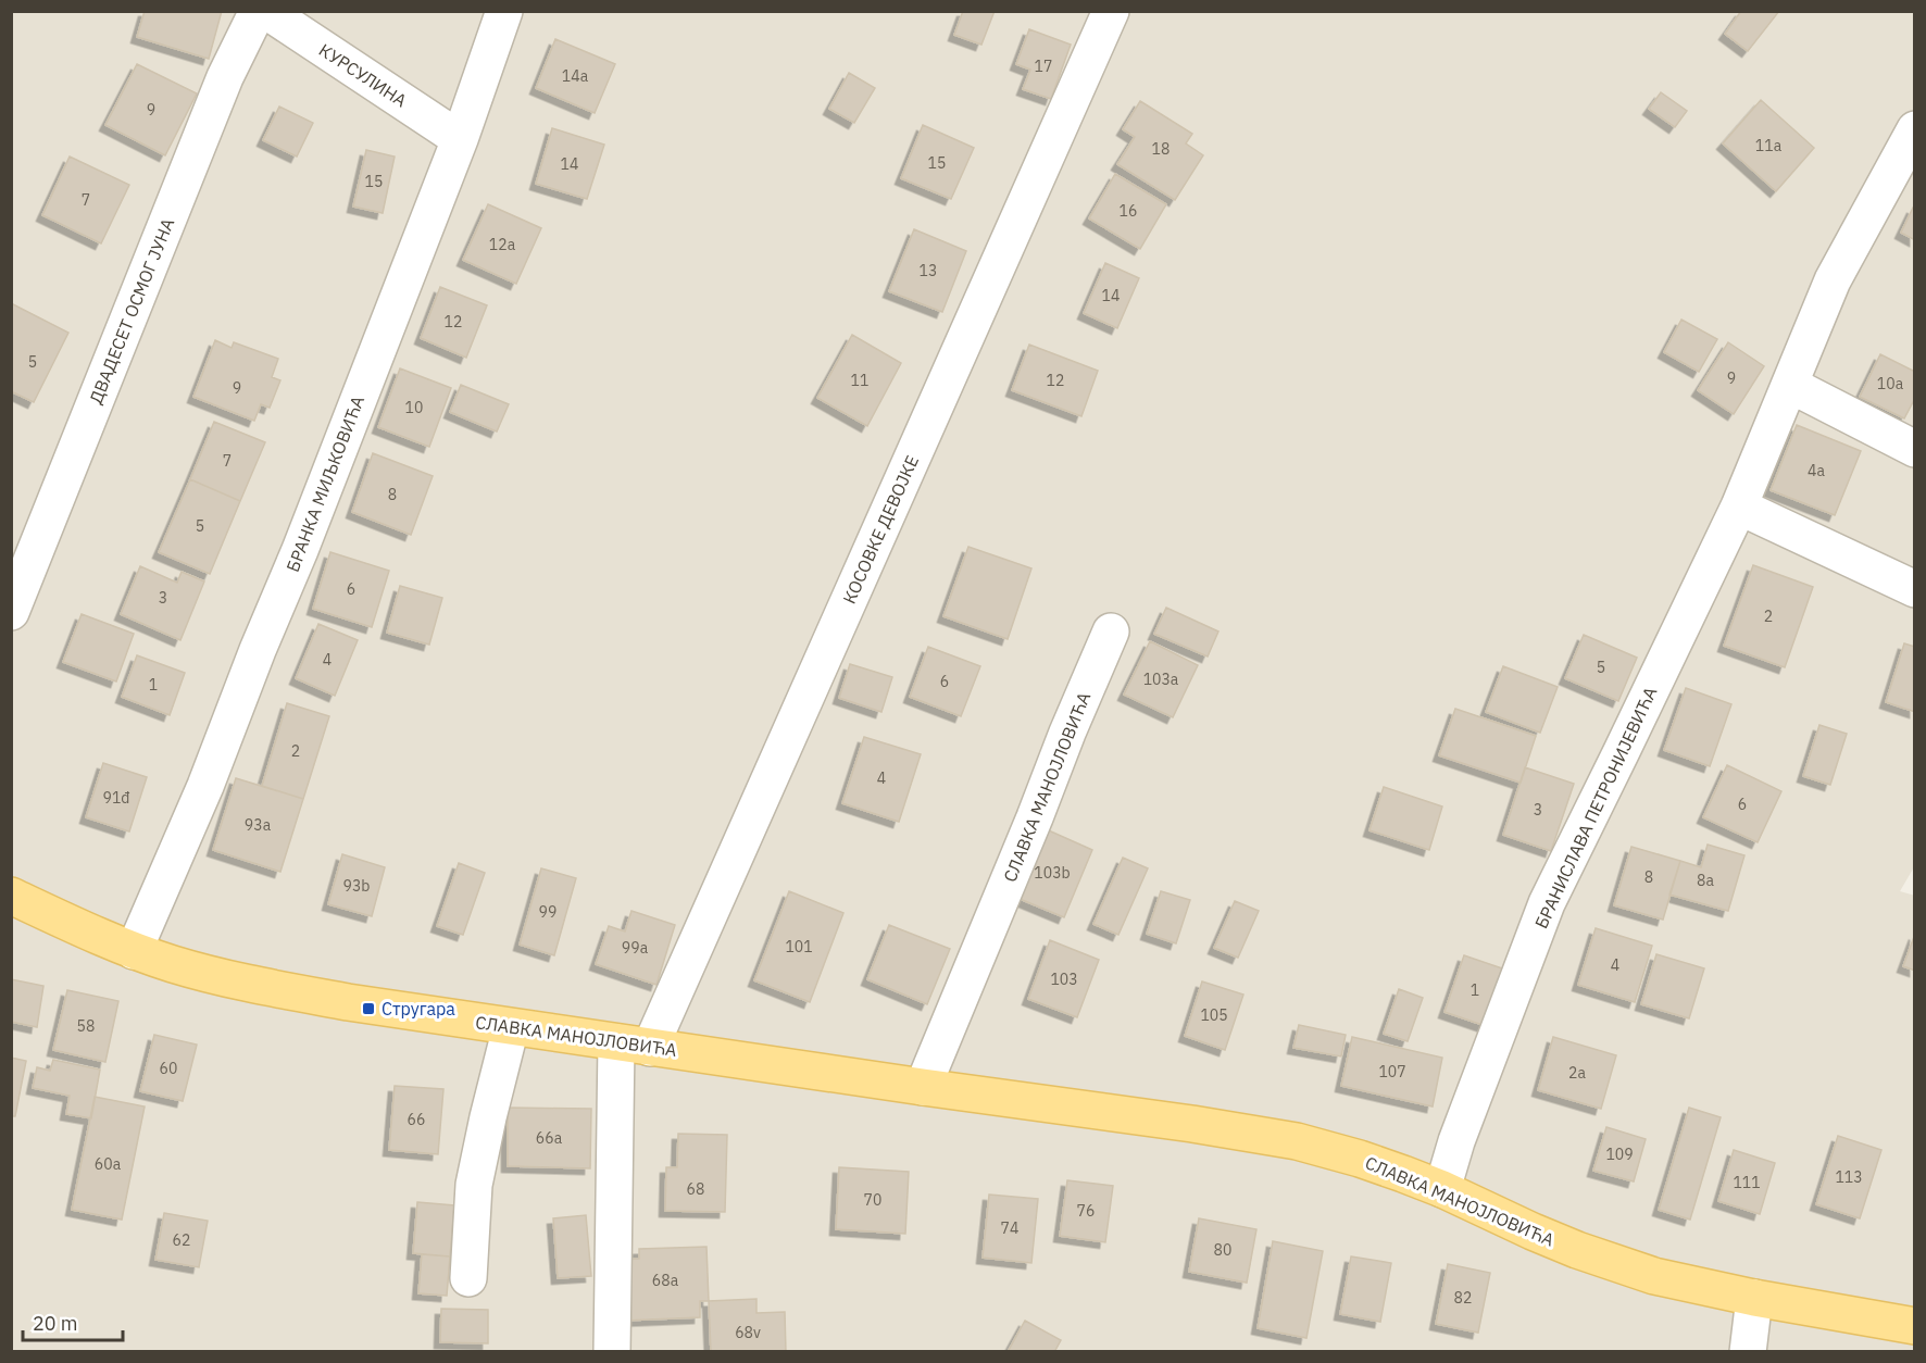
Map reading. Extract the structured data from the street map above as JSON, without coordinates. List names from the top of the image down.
{
  "streets": {
    "main road": ["СЛАВКА МАНОЈЛОВИЋА"],
    "street": [
      "КУРСУЛИНА",
      "ДВАДЕСЕТ ОСМОГ ЈУНА",
      "БРАНКА МИЉКОВИЋА",
      "КОСОВКЕ ДЕВОЈКЕ",
      "БРАНИСЛАВА ПЕТРОНИЈЕВИЋА"
    ]
  },
  "crossings": [
    ["КУРСУЛИНА", "БРАНКА МИЉКОВИЋА"],
    ["БРАНКА МИЉКОВИЋА", "СЛАВКА МАНОЈЛОВИЋА"],
    ["КОСОВКЕ ДЕВОЈКЕ", "СЛАВКА МАНОЈЛОВИЋА"],
    ["СЛАВКА МАНОЈЛОВИЋА", "БРАНИСЛАВА ПЕТРОНИЈЕВИЋА"]
  ],
  "places": {
    "transit": ["Стругара"]
  },
  "house_numbers": [
    "17",
    "14a",
    "9",
    "11a",
    "18",
    "15",
    "14",
    "15",
    "7",
    "16",
    "12a",
    "13",
    "14",
    "12",
    "5",
    "9",
    "11",
    "12",
    "10a",
    "9",
    "10",
    "7",
    "4a",
    "8",
    "5",
    "6",
    "3",
    "2",
    "4",
    "5",
    "103a",
    "6",
    "1",
    "2",
    "4",
    "91đ",
    "6",
    "3",
    "93a",
    "103b",
    "8",
    "8a",
    "93b",
    "99",
    "101",
    "99a",
    "4",
    "103",
    "1",
    "105",
    "58",
    "60",
    "107",
    "2a",
    "66",
    "66a",
    "109",
    "60a",
    "113",
    "111",
    "68",
    "70",
    "76",
    "74",
    "62",
    "80",
    "68a",
    "82",
    "68v"
  ],
  "scale_bar": "20 m"
}
